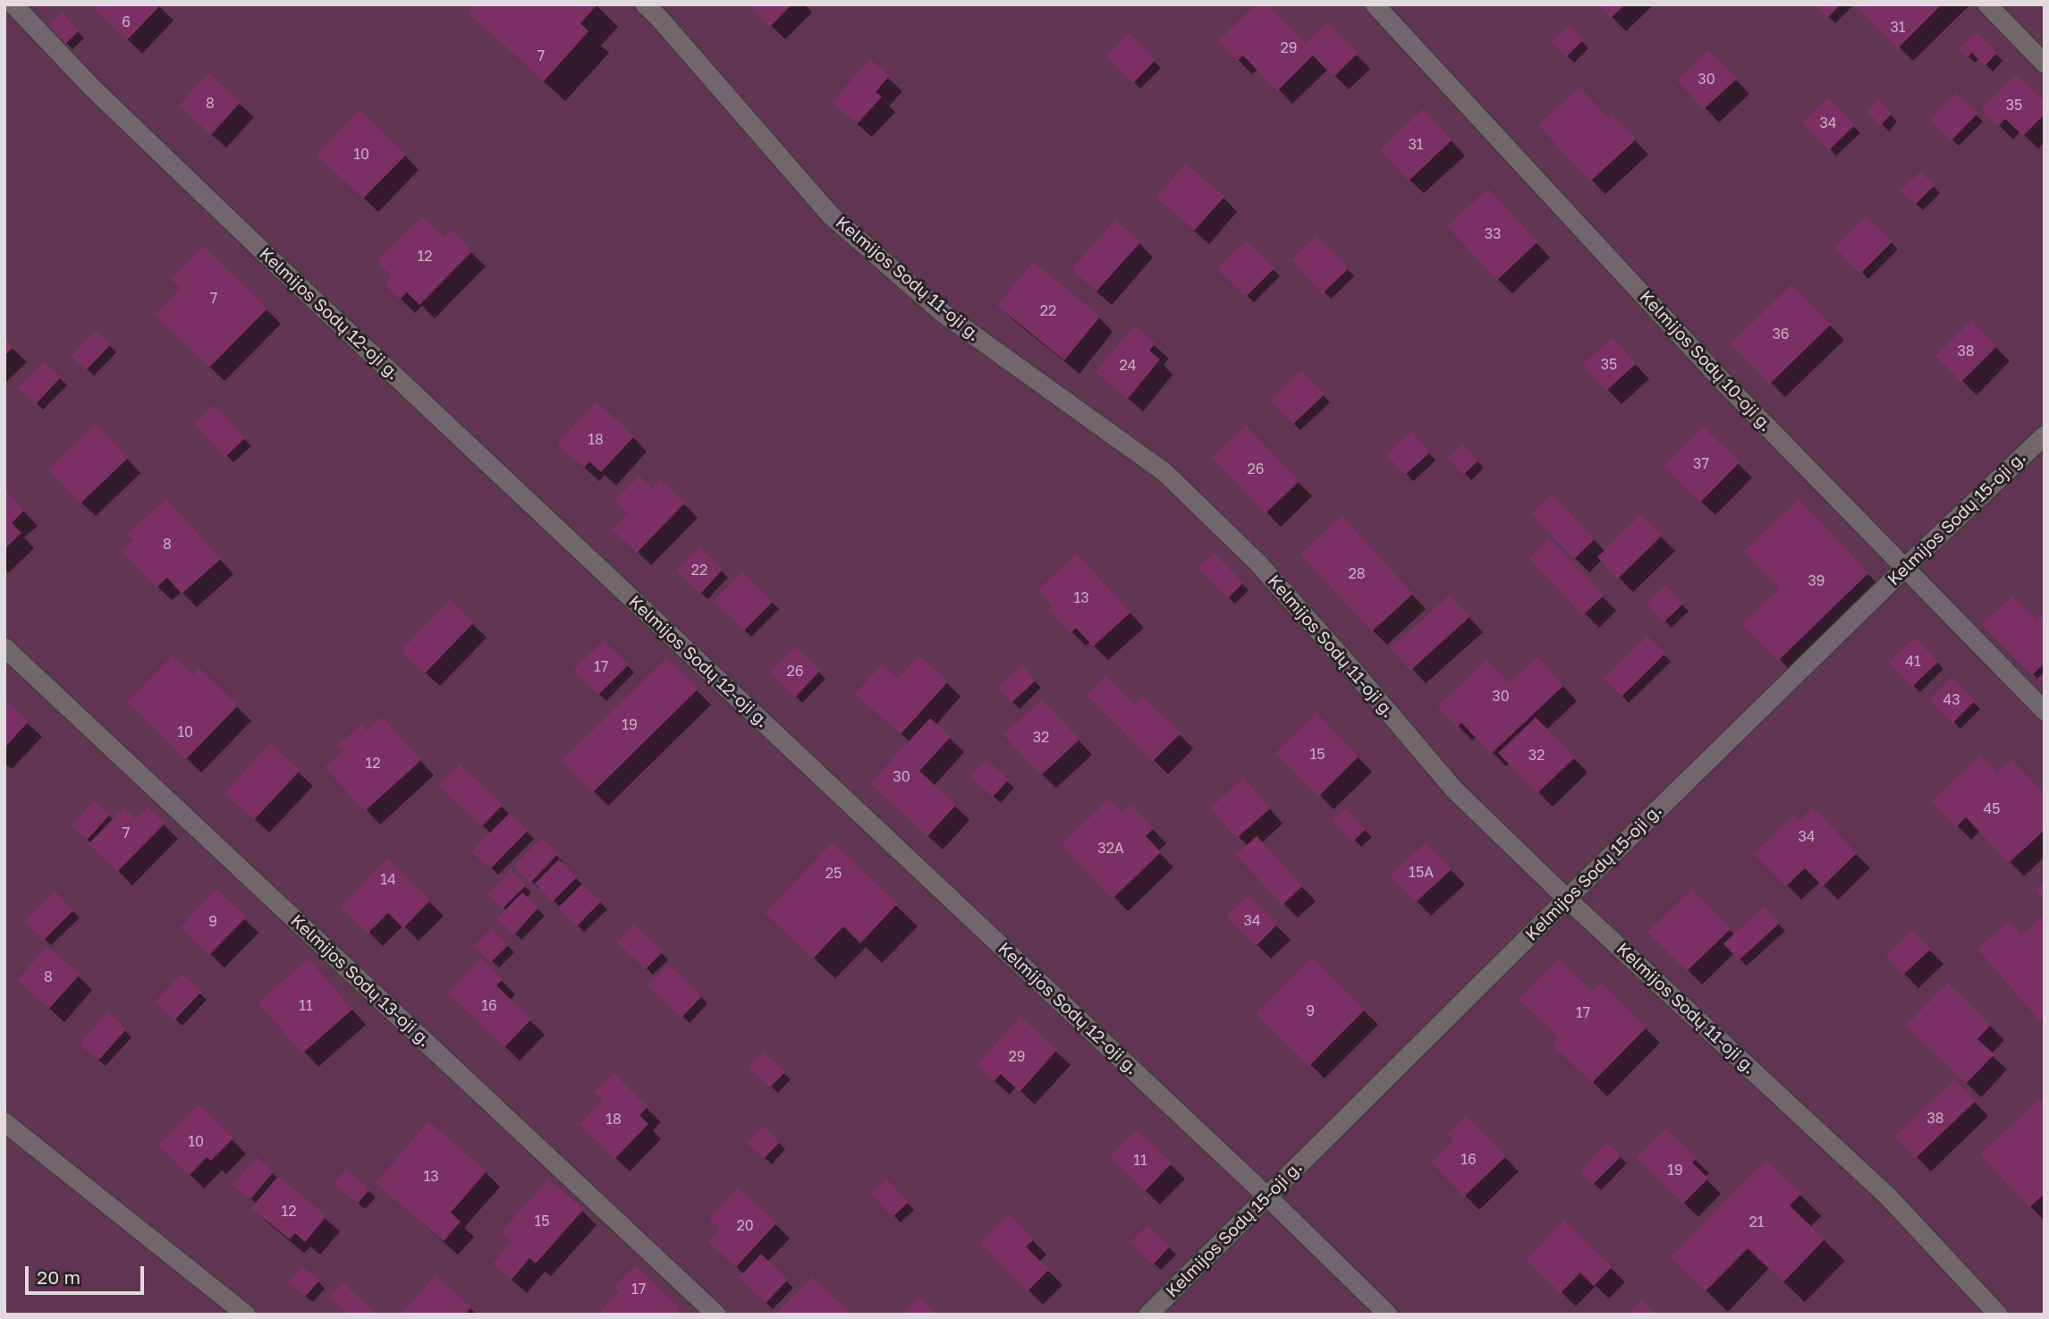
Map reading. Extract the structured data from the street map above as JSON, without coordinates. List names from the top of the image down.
{
  "streets": {
    "street": [
      "Kelmijos Sodų 11-oji g.",
      "Kelmijos Sodų 12-oji g.",
      "Kelmijos Sodų 10-oji g.",
      "Kelmijos Sodų 15-oji g.",
      "Kelmijos Sodų 13-oji g."
    ]
  },
  "crossings": [
    ["Kelmijos Sodų 11-oji g.", "Kelmijos Sodų 15-oji g."],
    ["Kelmijos Sodų 12-oji g.", "Kelmijos Sodų 15-oji g."],
    ["Kelmijos Sodų 10-oji g.", "Kelmijos Sodų 15-oji g."]
  ],
  "house_numbers": [
    "6",
    "31",
    "29",
    "7",
    "30",
    "8",
    "35",
    "34",
    "31",
    "10",
    "33",
    "12",
    "7",
    "22",
    "36",
    "38",
    "35",
    "24",
    "18",
    "37",
    "26",
    "8",
    "22",
    "28",
    "39",
    "13",
    "41",
    "17",
    "26",
    "30",
    "43",
    "19",
    "10",
    "32",
    "15",
    "32",
    "12",
    "30",
    "45",
    "7",
    "34",
    "32A",
    "15A",
    "25",
    "14",
    "34",
    "9",
    "8",
    "11",
    "16",
    "9",
    "17",
    "29",
    "38",
    "18",
    "10",
    "16",
    "11",
    "19",
    "13",
    "12",
    "15",
    "21",
    "20",
    "17"
  ],
  "scale_bar": "20 m"
}
